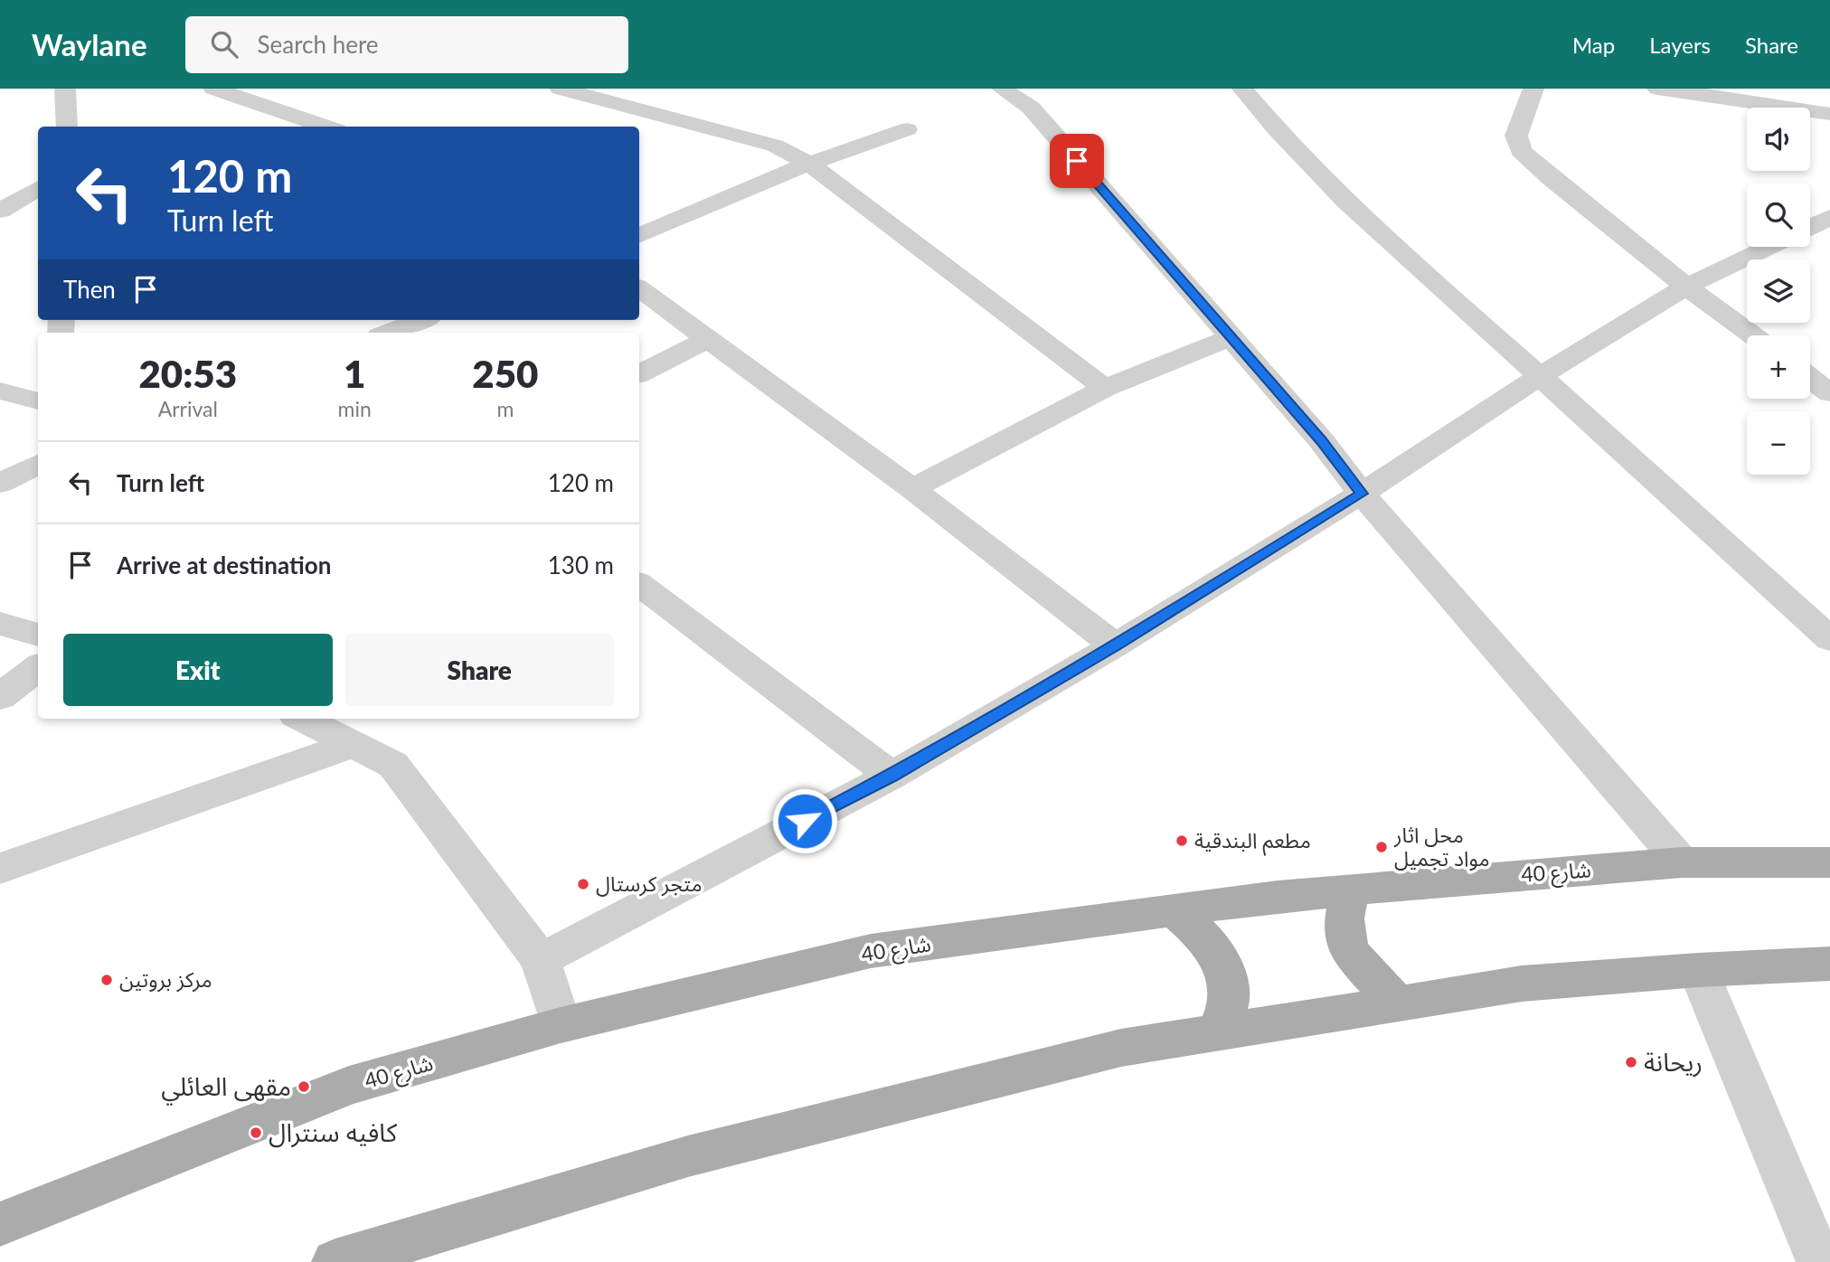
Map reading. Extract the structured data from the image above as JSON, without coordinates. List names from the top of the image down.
{
  "streets": {
    "main road": ["شارع 40"]
  },
  "places": [
    "مطعم البندقية",
    "محل اثار مواد تجميل",
    "متجر كرستال",
    "مركز بروتين",
    "ريحانة",
    "مقهى العائلي",
    "كافيه سنترال"
  ],
  "page": {
    "header": "Waylane",
    "search": "Search here",
    "nav": ["Map", "Layers", "Share"],
    "map_buttons": ["+", "−"],
    "turn": ["120 m", "Turn left"],
    "then": "Then",
    "eta": [
      "20:53",
      "Arrival",
      "1",
      "min",
      "250",
      "m"
    ],
    "list": [
      {
        "name": "Turn left",
        "value": "120 m"
      },
      {
        "name": "Arrive at destination",
        "value": "130 m"
      }
    ],
    "buttons": ["Exit", "Share"]
  }
}
